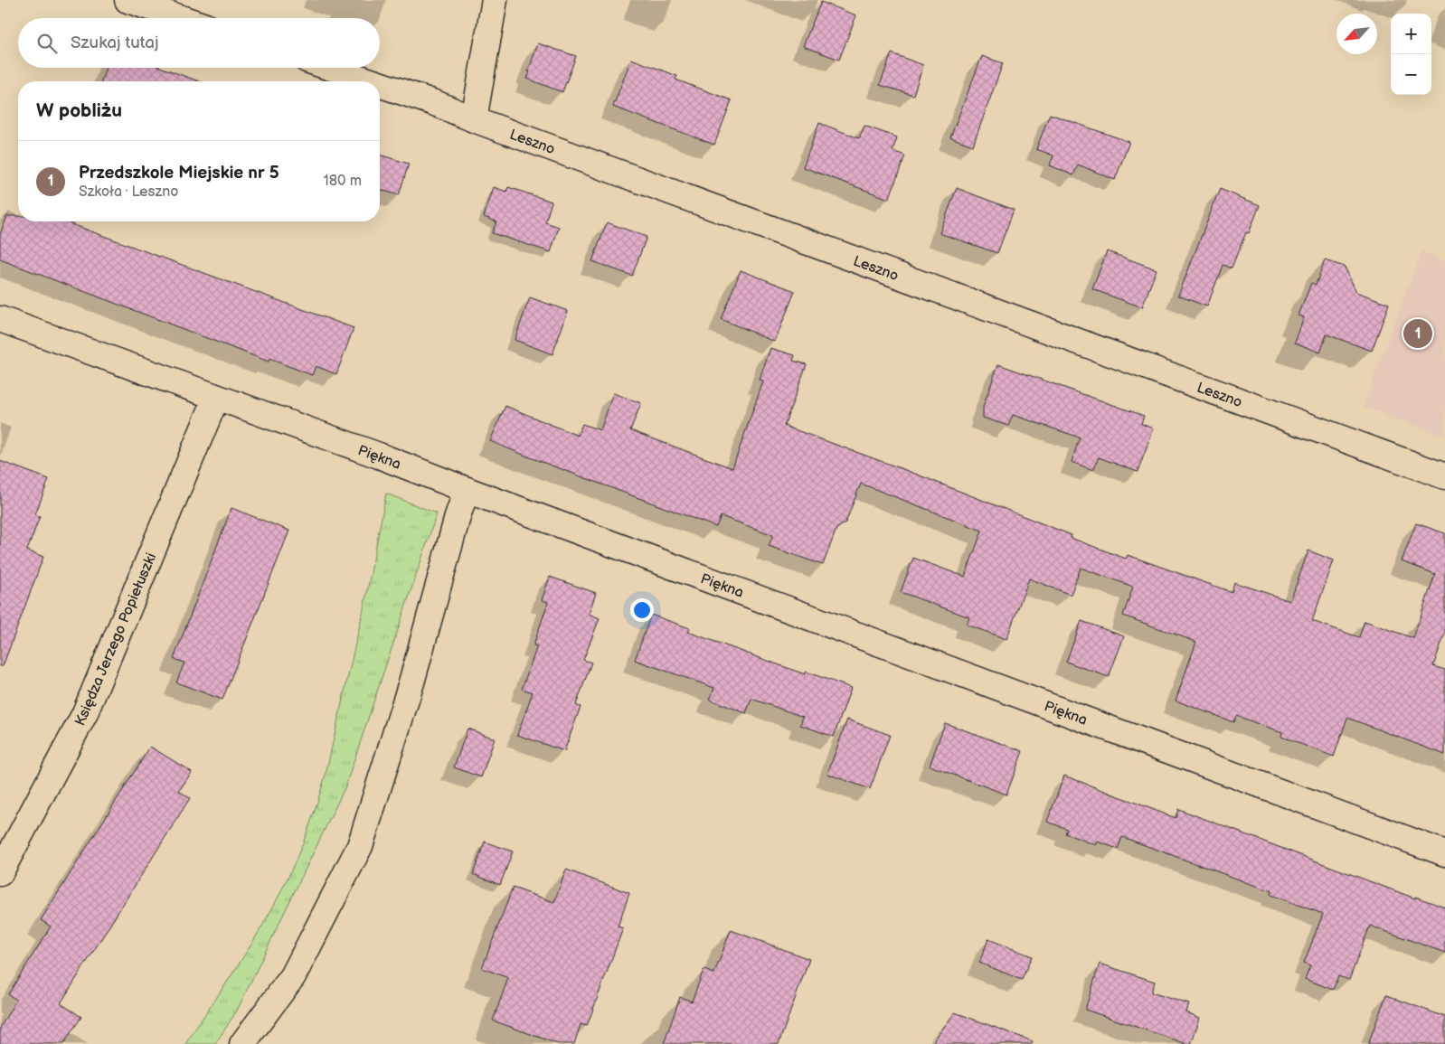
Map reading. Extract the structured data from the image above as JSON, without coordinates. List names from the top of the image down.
{
  "streets": {
    "street": ["Leszno", "Piękna", "Księdza Jerzego Popiełuszki"]
  },
  "crossings": [
    ["Piękna", "Księdza Jerzego Popiełuszki"]
  ],
  "north": "bottom left",
  "page": {
    "map_buttons": ["+", "−"],
    "search": "Szukaj tutaj",
    "heading": "W pobliżu",
    "list": [
      {
        "mark": "1",
        "name": "Przedszkole Miejskie nr 5",
        "note": "Szkoła · Leszno",
        "value": "180 m"
      }
    ],
    "pins": "1"
  }
}
